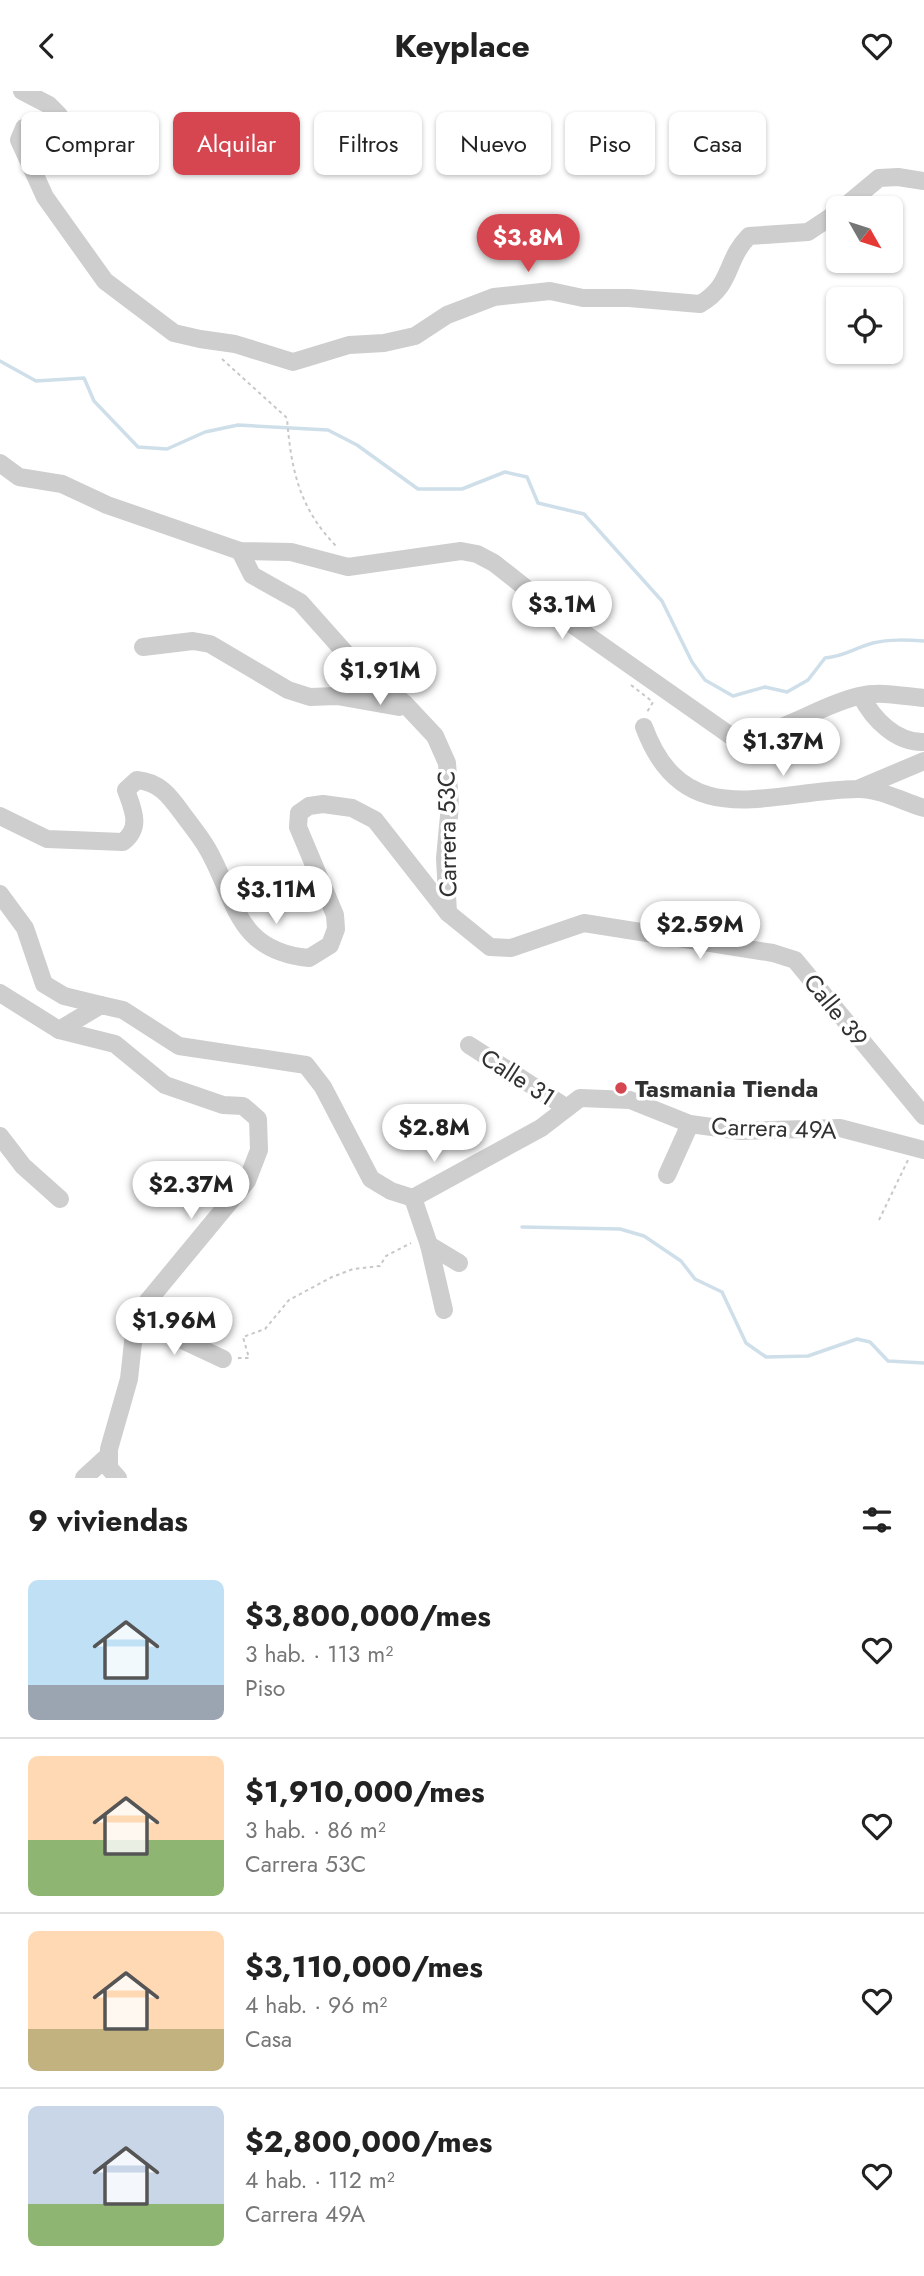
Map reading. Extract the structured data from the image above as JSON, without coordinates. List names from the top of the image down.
{
  "streets": {
    "street": [
      "Carrera 53C",
      "Calle 39",
      "Calle 31",
      "Carrera 49A"
    ]
  },
  "crossings": [
    ["Carrera 53C", "Calle 39"],
    ["Calle 31", "Carrera 49A"]
  ],
  "places": ["Tasmania Tienda"],
  "north": "bottom right",
  "page": {
    "header": "Keyplace",
    "chip": [
      "Comprar",
      "Alquilar",
      "Filtros",
      "Nuevo",
      "Piso",
      "Casa"
    ],
    "price": [
      "$3.8M",
      "$3.1M",
      "$1.91M",
      "$1.37M",
      "$3.11M",
      "$2.59M",
      "$2.8M",
      "$2.37M",
      "$1.96M"
    ],
    "heading": "9 viviendas",
    "list": [
      {
        "name": "$3,800,000/mes",
        "note": "3 hab. · 113 m² · Piso"
      },
      {
        "name": "$1,910,000/mes",
        "note": "3 hab. · 86 m² · Carrera 53C"
      },
      {
        "name": "$3,110,000/mes",
        "note": "4 hab. · 96 m² · Casa"
      },
      {
        "name": "$2,800,000/mes",
        "note": "4 hab. · 112 m² · Carrera 49A"
      }
    ]
  }
}
